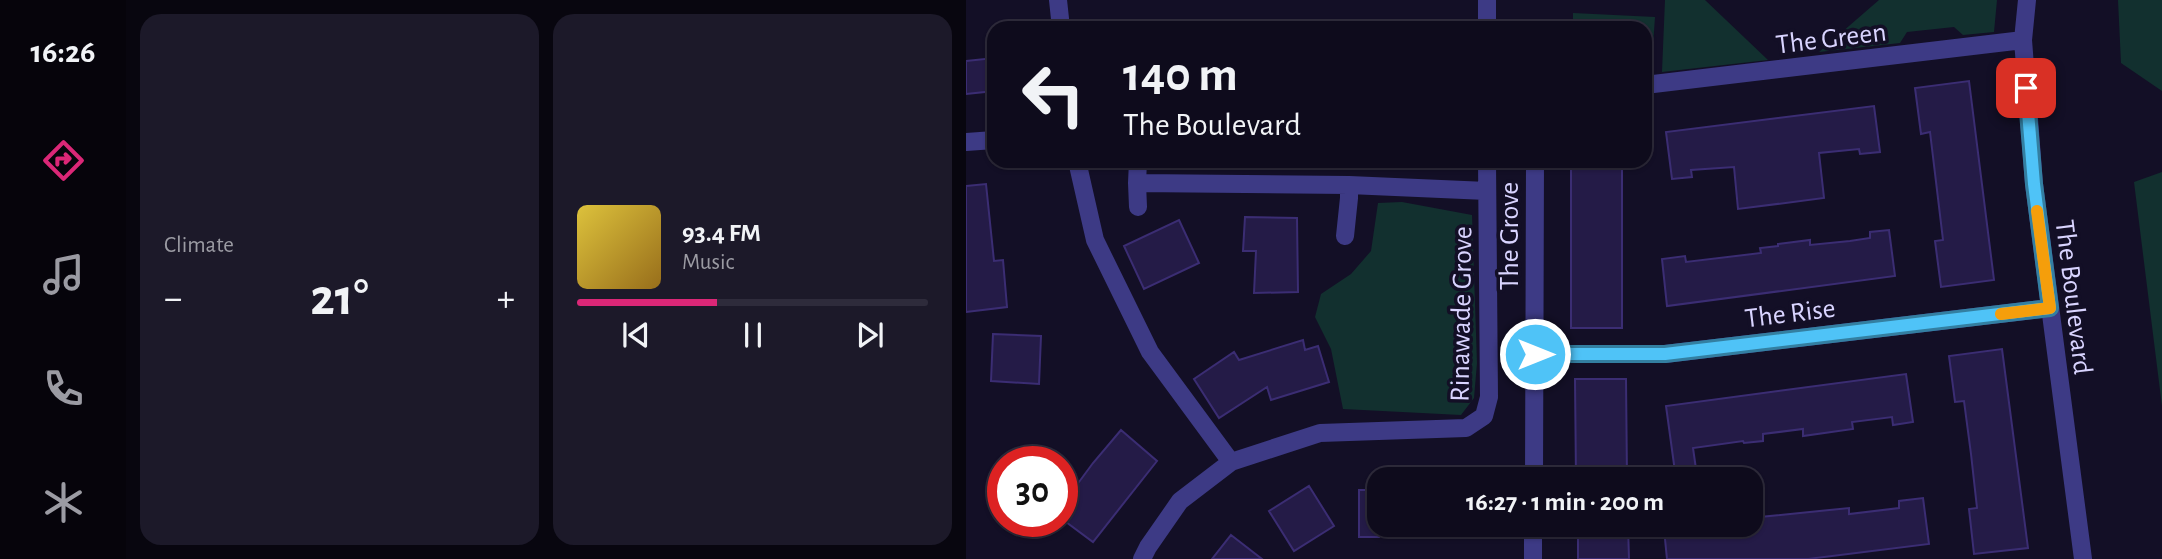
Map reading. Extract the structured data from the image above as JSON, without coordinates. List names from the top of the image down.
{
  "streets": {
    "street": [
      "The Green",
      "The Grove",
      "The Boulevard",
      "The Rise",
      "Rinawade Grove"
    ]
  },
  "crossings": [
    ["The Green", "The Boulevard"],
    ["The Grove", "The Rise"],
    ["The Boulevard", "The Rise"]
  ],
  "page": {
    "tabs": "16:26",
    "tile": "Climate",
    "turn": ["140 m", "The Boulevard"],
    "song": ["93.4 FM", "Music"],
    "heat": ["−", "21°", "+"],
    "limit": "30",
    "trip": "16:27 · 1 min · 200 m"
  }
}
